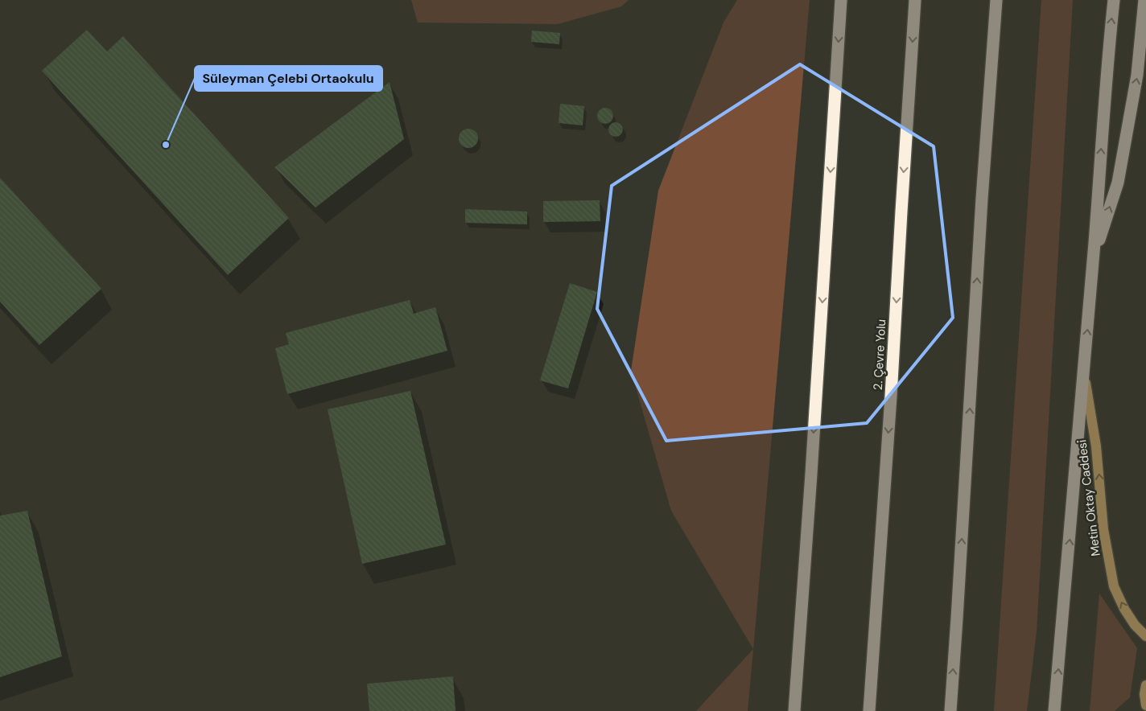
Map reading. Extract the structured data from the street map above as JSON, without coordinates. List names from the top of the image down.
{
  "streets": {
    "highway": ["2. Çevre Yolu"],
    "main road": ["Metin Oktay Caddesi"]
  },
  "one_way": ["Metin Oktay Caddesi"],
  "places": ["Süleyman Çelebi Ortaokulu"]
}
